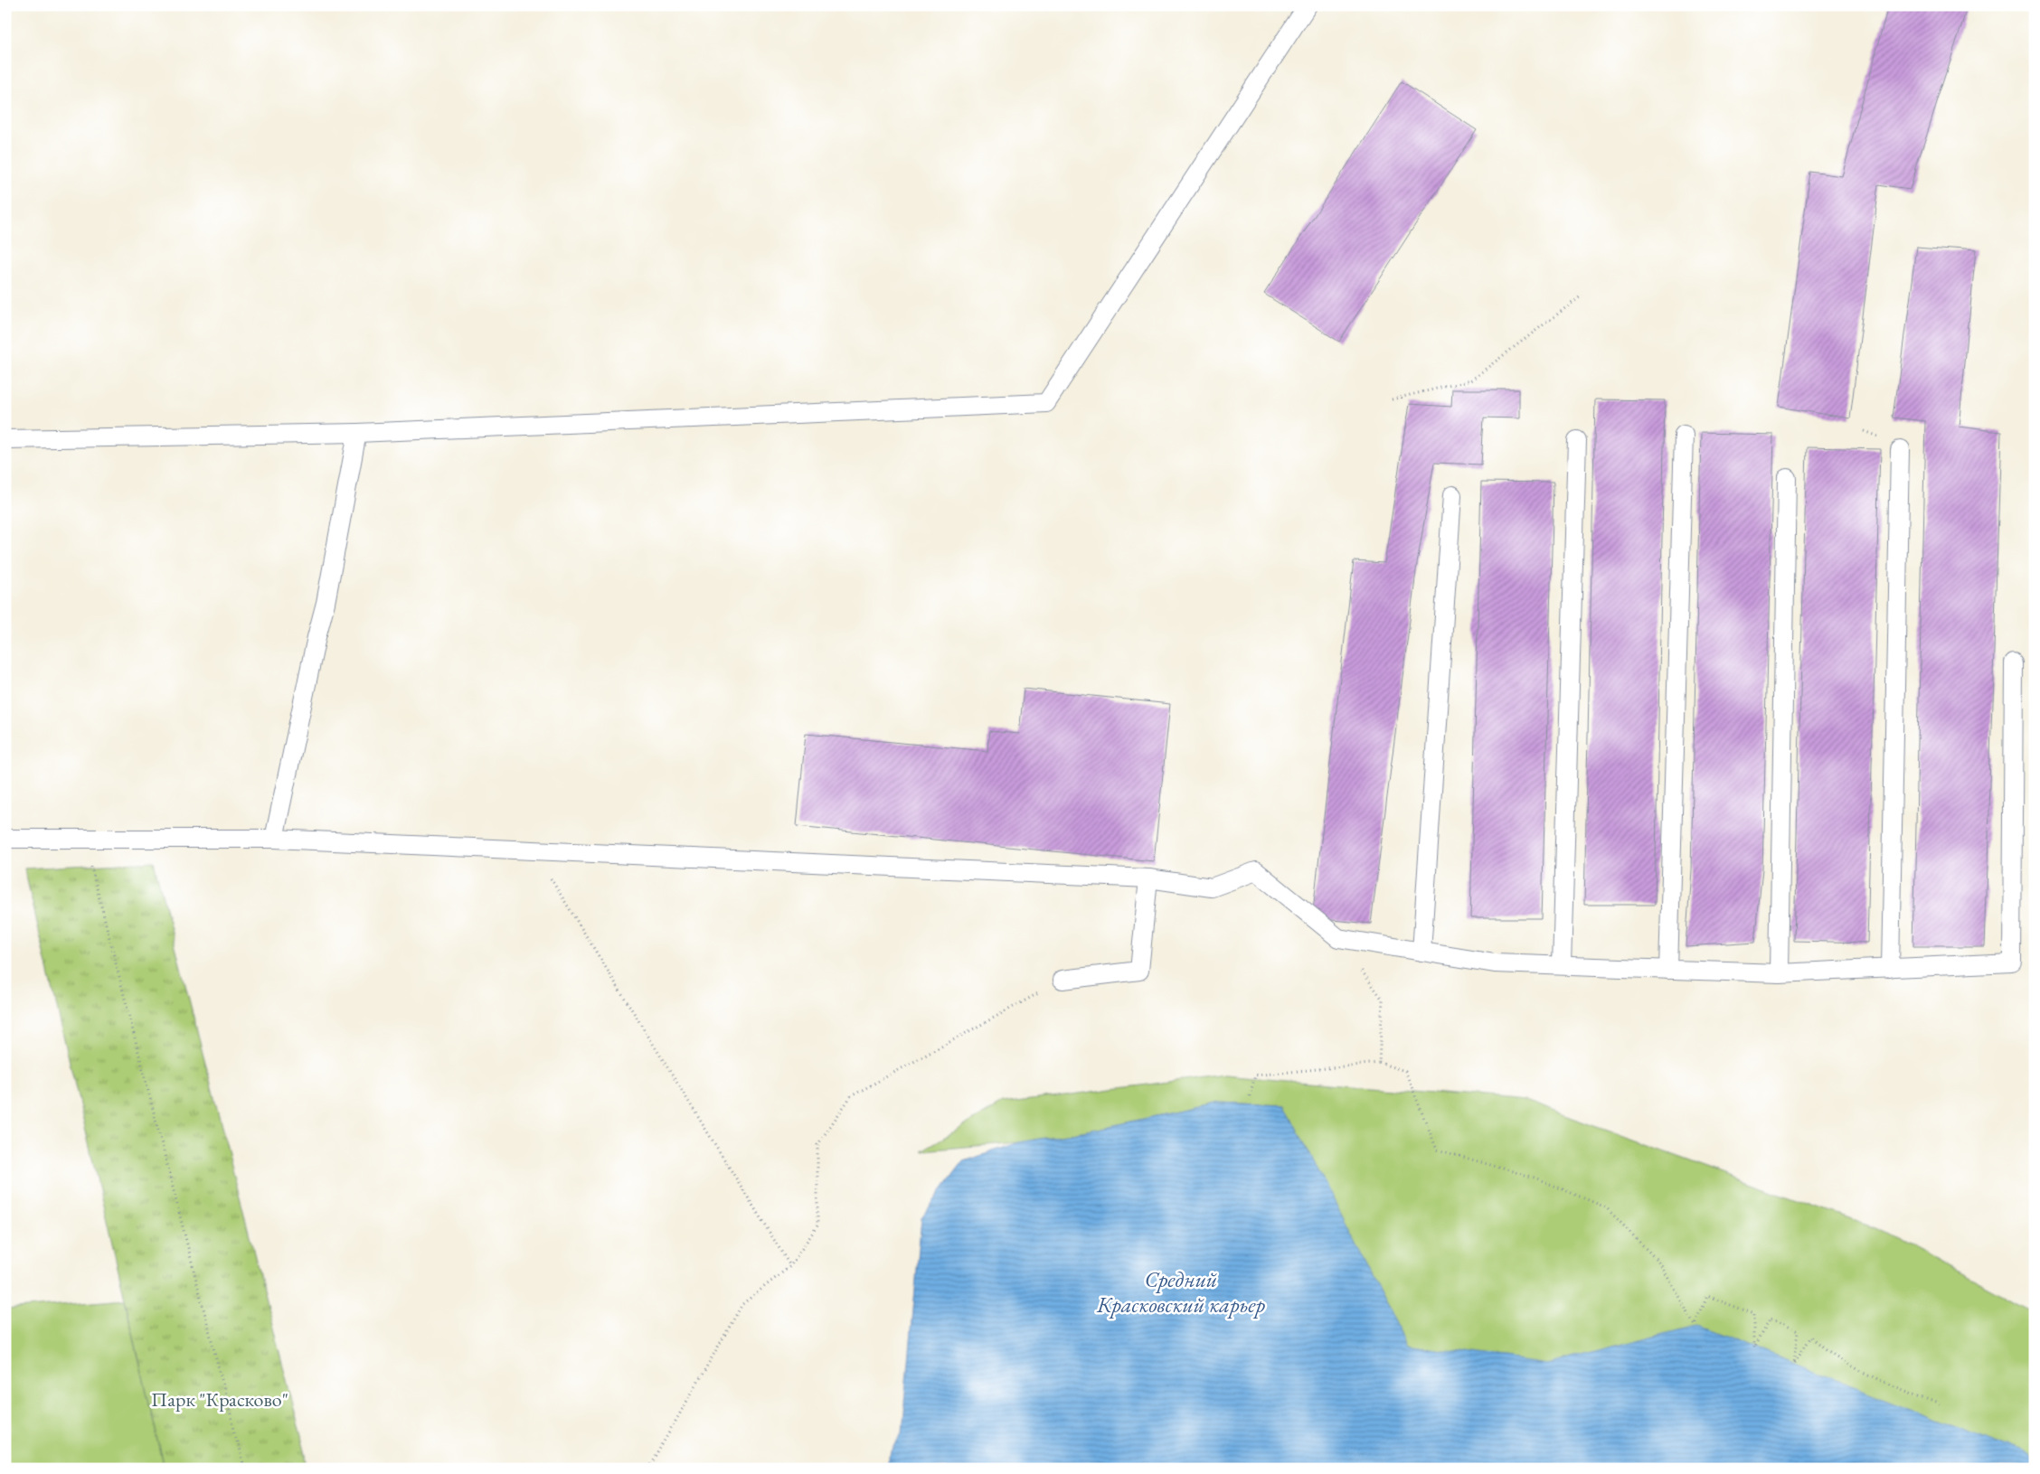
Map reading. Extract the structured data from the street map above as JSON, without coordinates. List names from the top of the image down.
{
  "water": ["Средний Красковский карьер"],
  "parks": ["Парк \"Красково\""]
}
